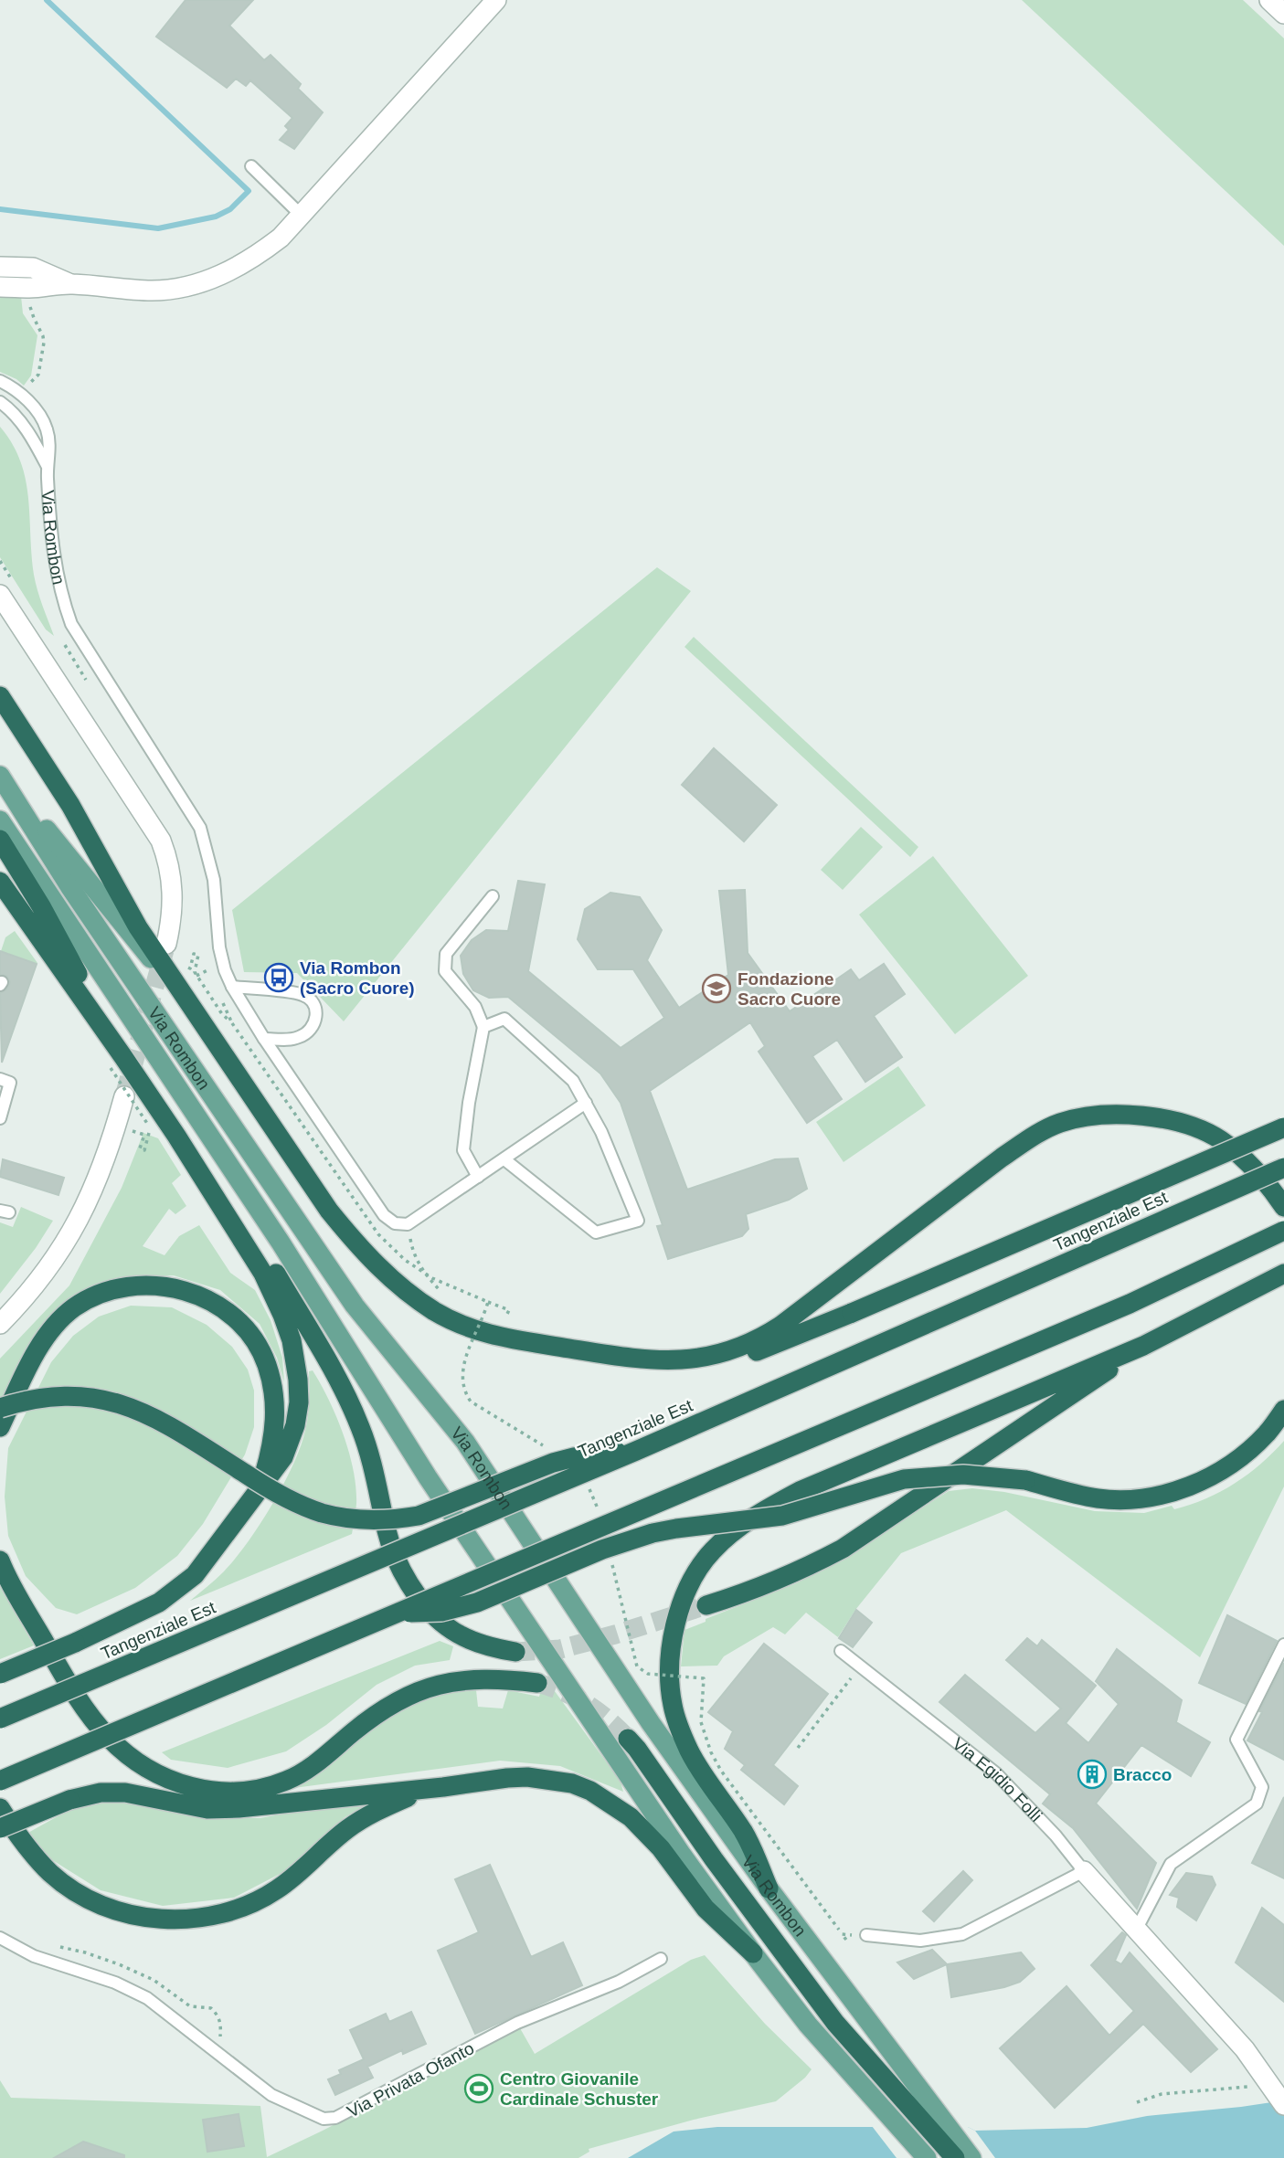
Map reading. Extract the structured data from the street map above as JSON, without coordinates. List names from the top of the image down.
{
  "streets": {
    "highway": ["Tangenziale Est"],
    "main road": ["Via Rombon"],
    "street": ["Via Egidio Folli"],
    "lane": ["Via Privata Ofanto"]
  },
  "places": {
    "bus stop": ["Via Rombon (Sacro Cuore)"],
    "school or university": ["Fondazione Sacro Cuore"],
    "building": ["Bracco"],
    "sports": ["Centro Giovanile Cardinale Schuster"]
  }
}
